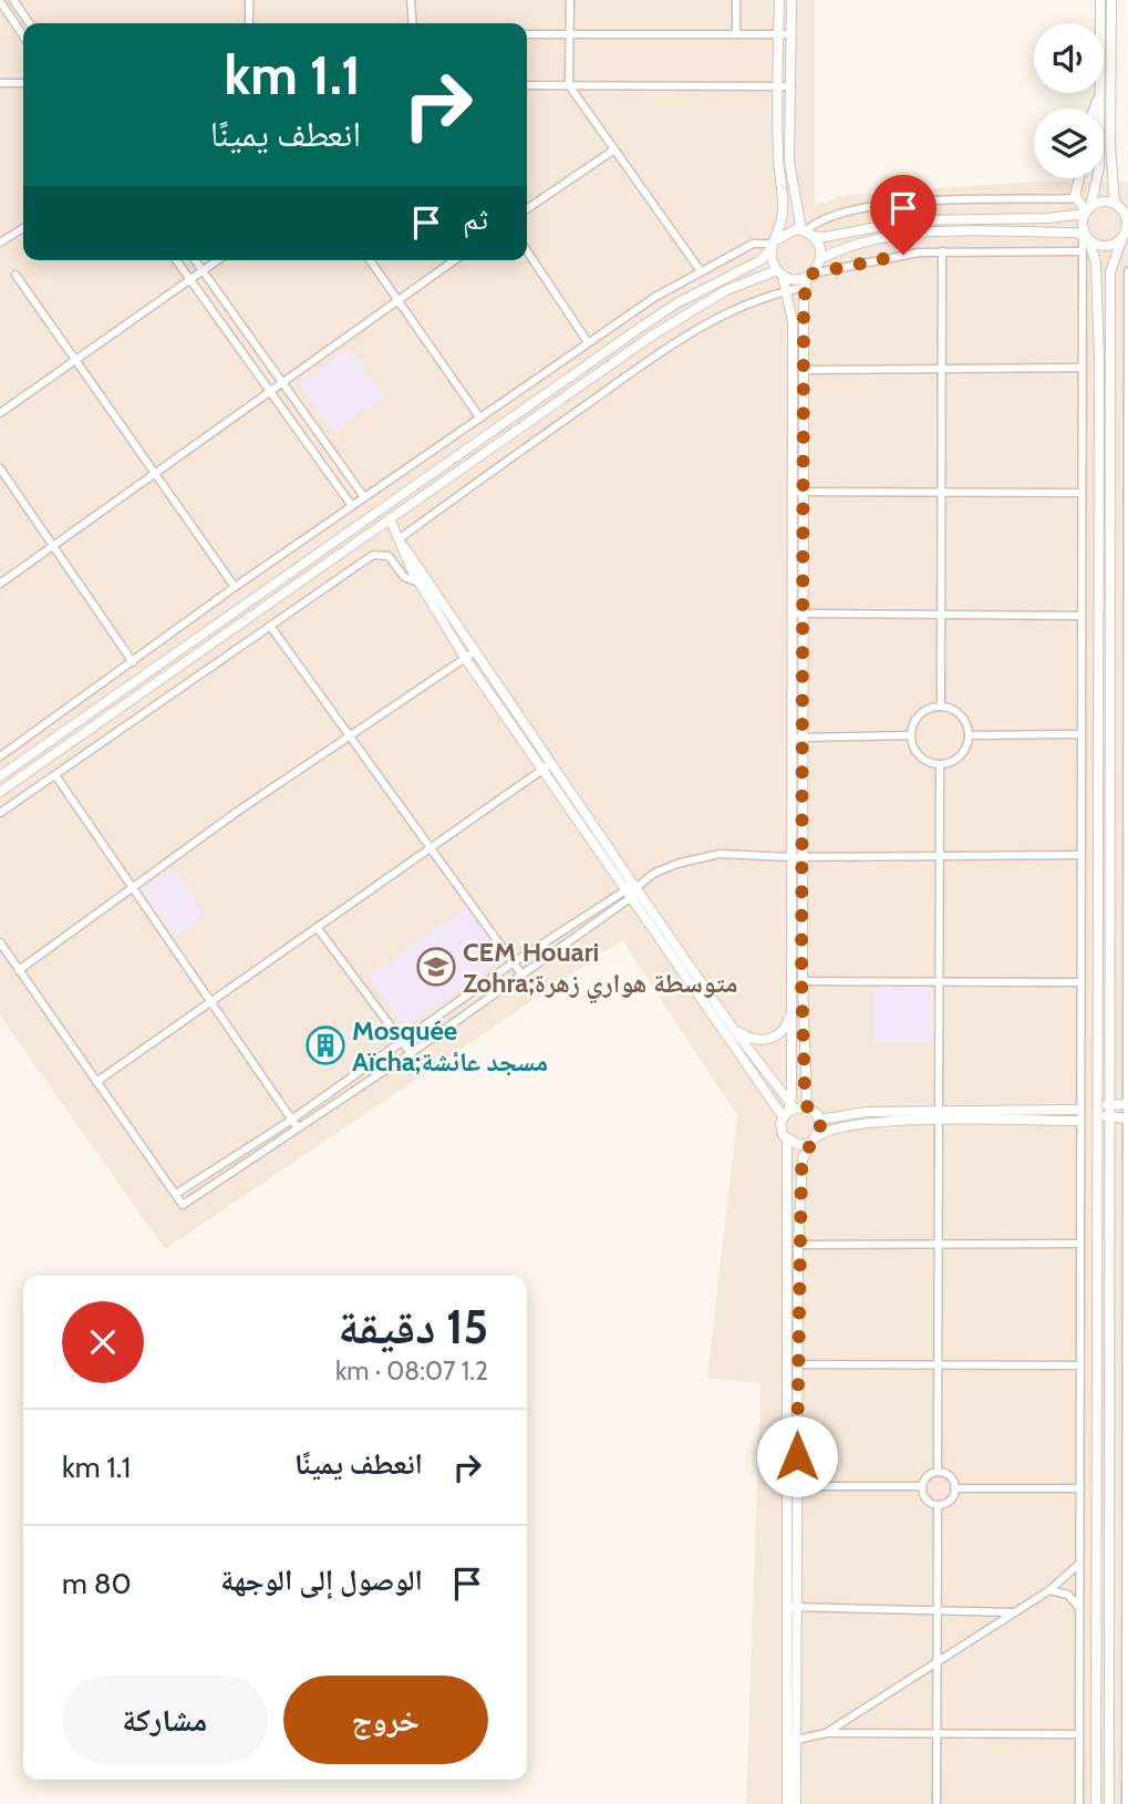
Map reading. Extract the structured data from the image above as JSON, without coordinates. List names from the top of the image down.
{
  "places": {
    "school or university": ["CEM Houari Zohra;متوسطة هواري زهرة"],
    "building": ["Mosquée Aïcha;مسجد عائشة"]
  },
  "page": {
    "turn": ["1.1 km", "انعطف يمينًا"],
    "then": "ثم",
    "heading": ["15 دقيقة", "1.2 km · 08:07"],
    "list": [
      {
        "name": "انعطف يمينًا",
        "value": "1.1 km"
      },
      {
        "name": "الوصول إلى الوجهة",
        "value": "80 m"
      }
    ],
    "buttons": ["خروج", "مشاركة"]
  }
}
